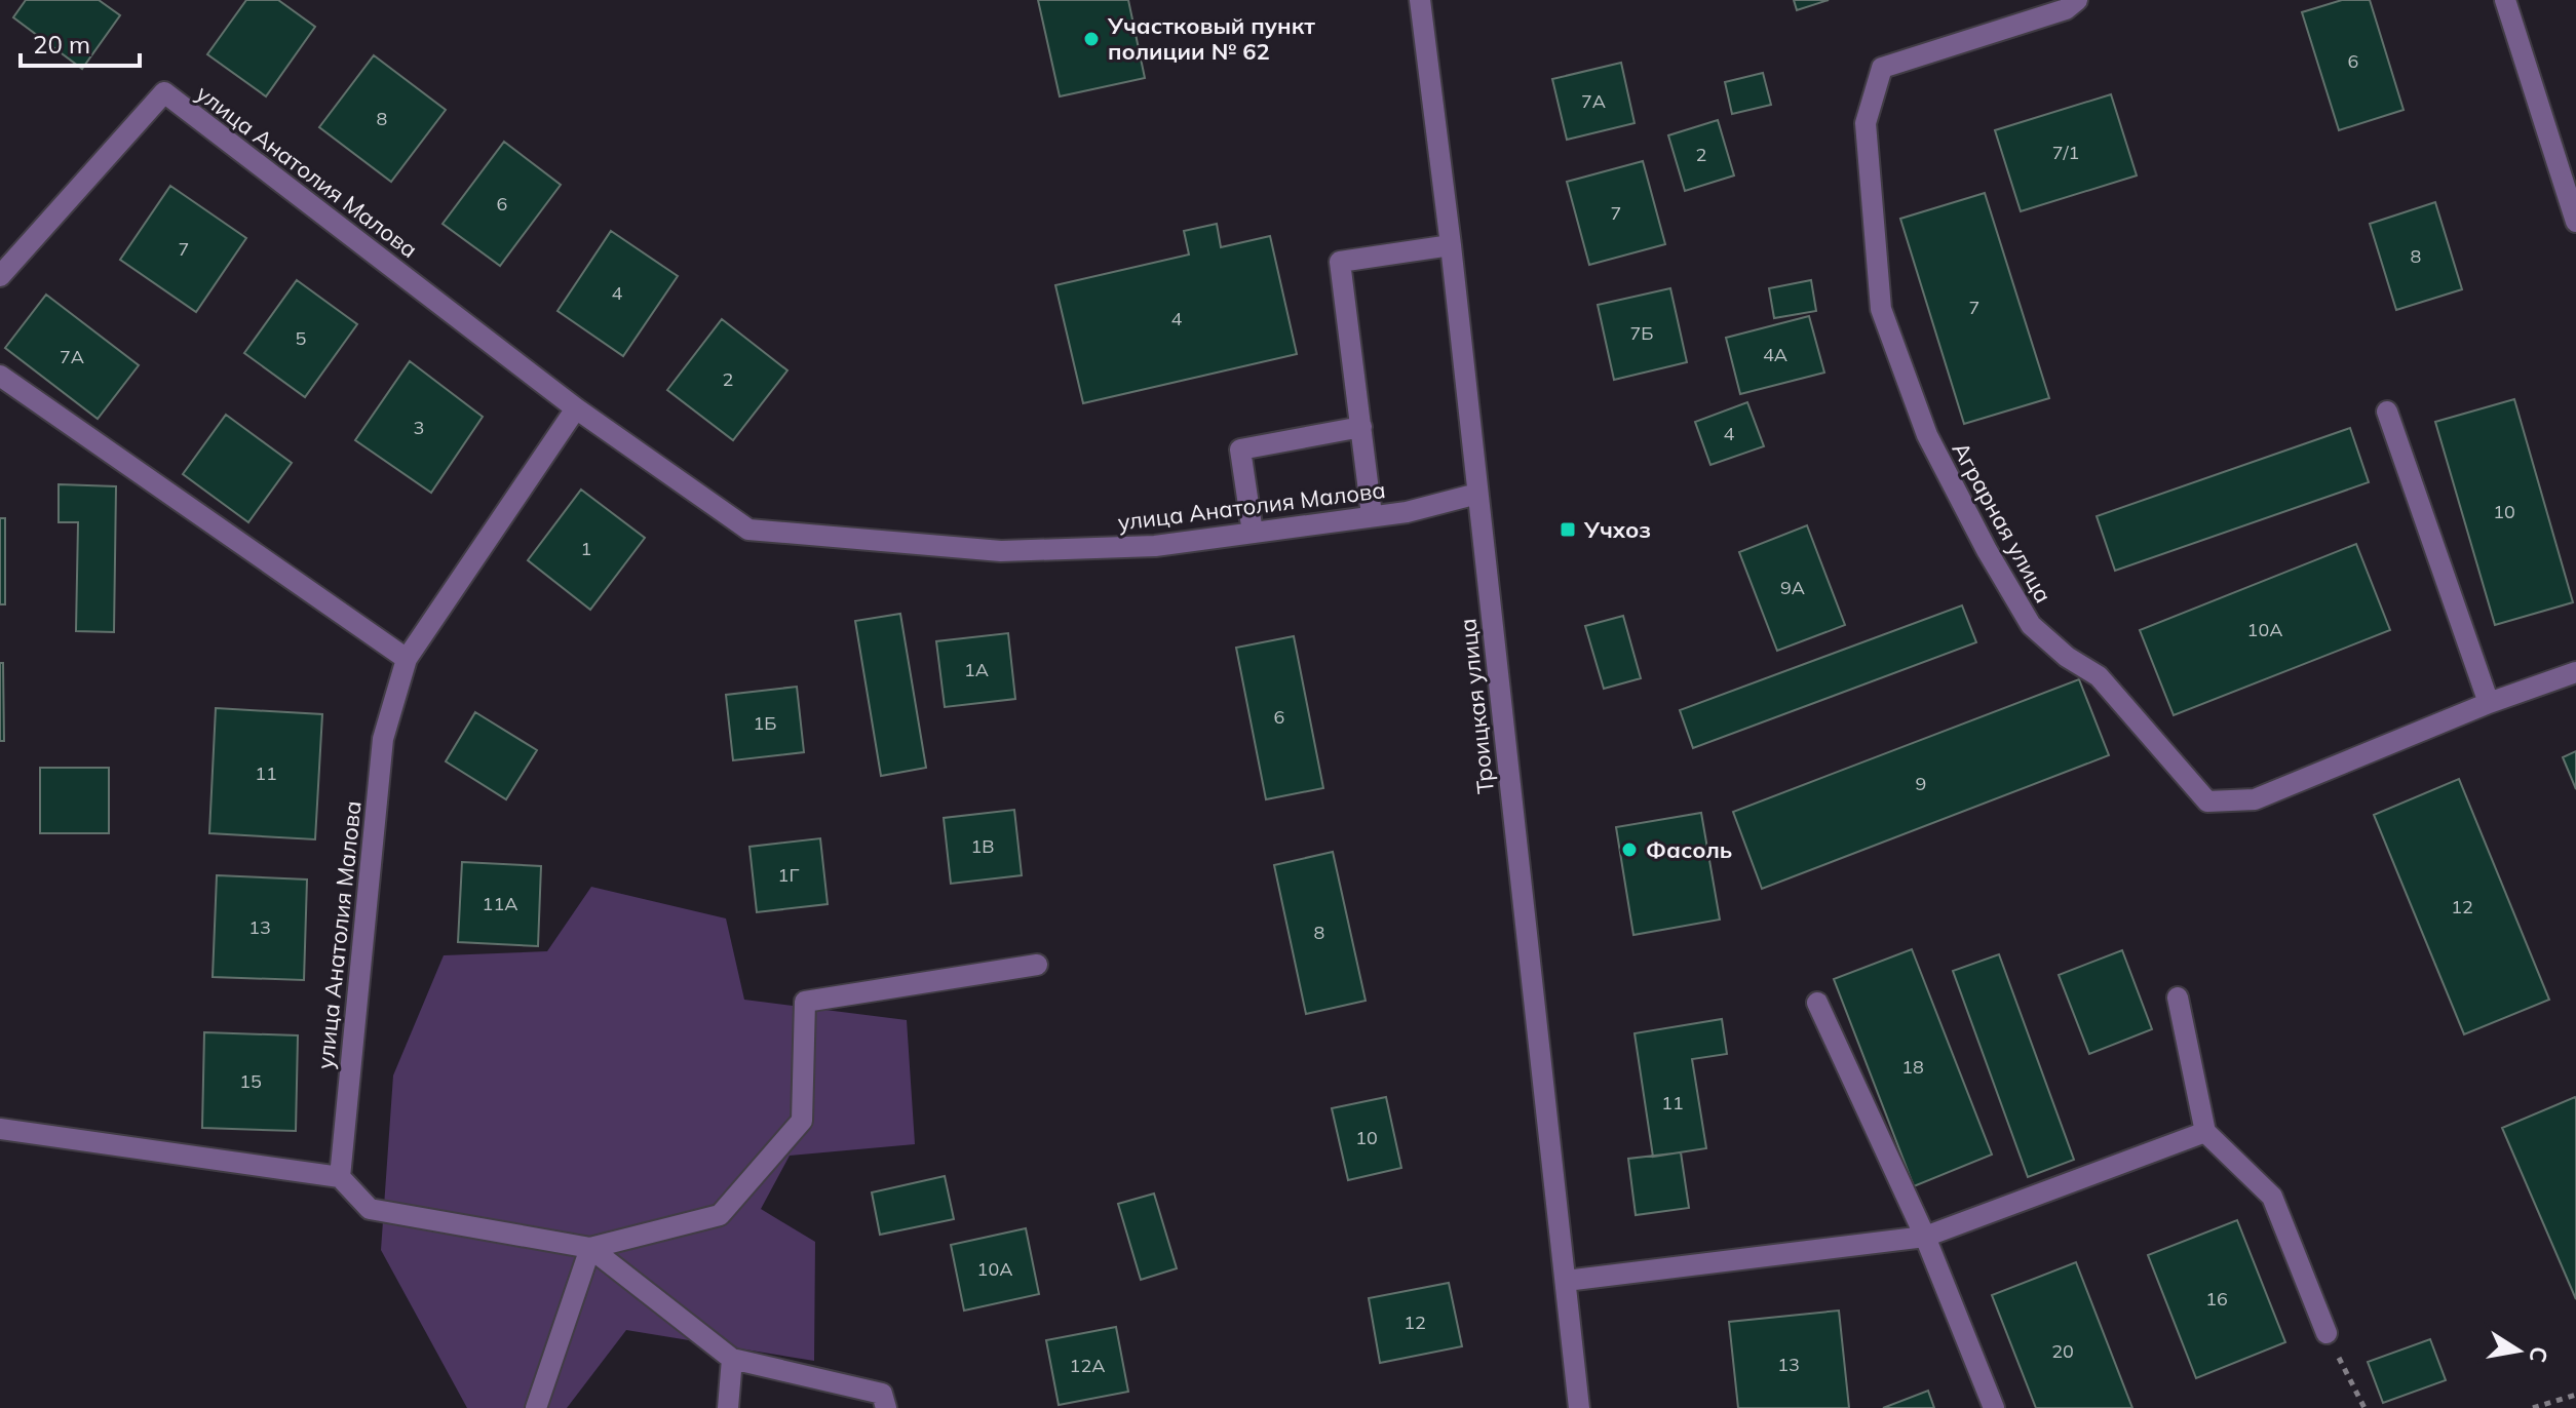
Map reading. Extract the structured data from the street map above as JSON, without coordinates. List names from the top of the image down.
{
  "streets": {
    "street": ["улица Анатолия Малова", "Аграрная улица", "Троицкая улица"]
  },
  "crossings": [
    ["улица Анатолия Малова", "Троицкая улица"]
  ],
  "places": {
    "other": ["Участковый пункт полиции № 62", "Фасоль"],
    "transit": ["Учхоз"]
  },
  "house_numbers": [
    "6",
    "7А",
    "8",
    "7/1",
    "2",
    "6",
    "7",
    "7",
    "8",
    "4",
    "7",
    "4",
    "7Б",
    "5",
    "4А",
    "7А",
    "2",
    "3",
    "4",
    "10",
    "1",
    "9А",
    "10А",
    "1А",
    "6",
    "1Б",
    "11",
    "9",
    "1В",
    "1Г",
    "11А",
    "12",
    "13",
    "8",
    "18",
    "15",
    "11",
    "10",
    "10А",
    "16",
    "12",
    "20",
    "13",
    "12А"
  ],
  "scale_bar": "20 m",
  "north": "right"
}
